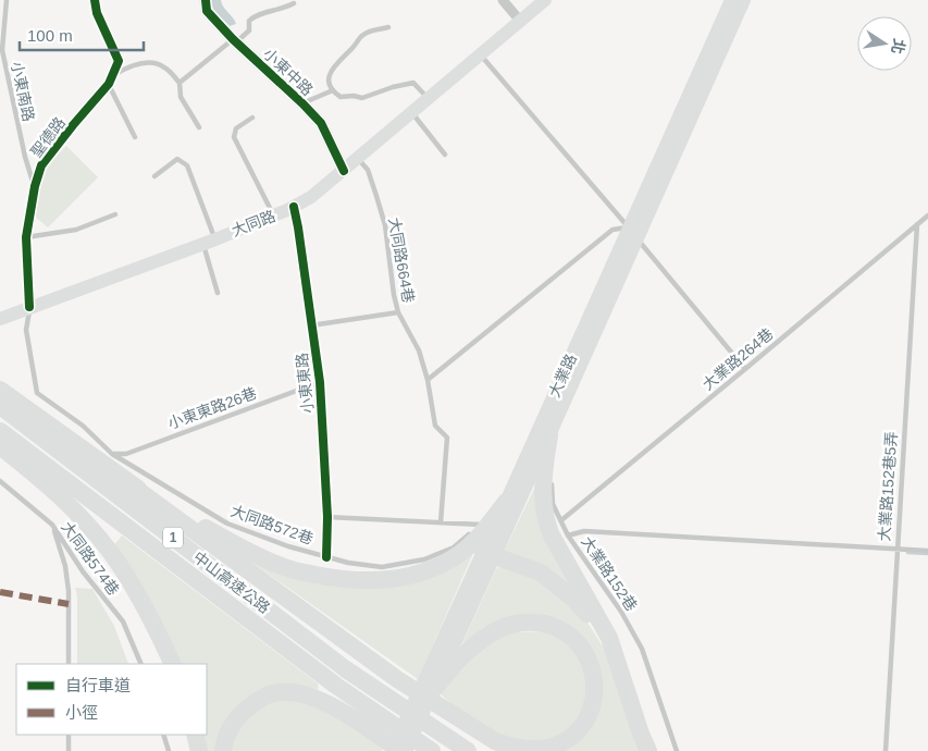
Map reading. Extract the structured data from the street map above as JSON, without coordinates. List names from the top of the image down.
{
  "streets": {
    "highway": ["1", "中山高速公路"],
    "main road": ["大同路", "大業路"],
    "street": ["小東中路", "聖德路", "小東東路"],
    "lane": [
      "小東南路",
      "大同路664巷",
      "大業路264巷",
      "小東東路26巷",
      "大業路152巷5弄",
      "大同路572巷",
      "大同路574巷",
      "大業路152巷"
    ]
  },
  "crossings": [
    ["小東中路", "大同路"],
    ["小東南路", "聖德路"],
    ["聖德路", "大同路"],
    ["聖德路", "大同路572巷"],
    ["大同路", "大同路664巷"],
    ["大同路", "小東東路"],
    ["大同路", "大同路572巷"],
    ["大業路264巷", "大業路152巷5弄"],
    ["大業路264巷", "大業路152巷"],
    ["小東東路", "小東東路26巷"],
    ["小東東路", "大同路572巷"],
    ["小東東路26巷", "大同路572巷"]
  ],
  "legend": ["自行車道", "小徑"],
  "scale_bar": "100 m",
  "north": "right"
}
